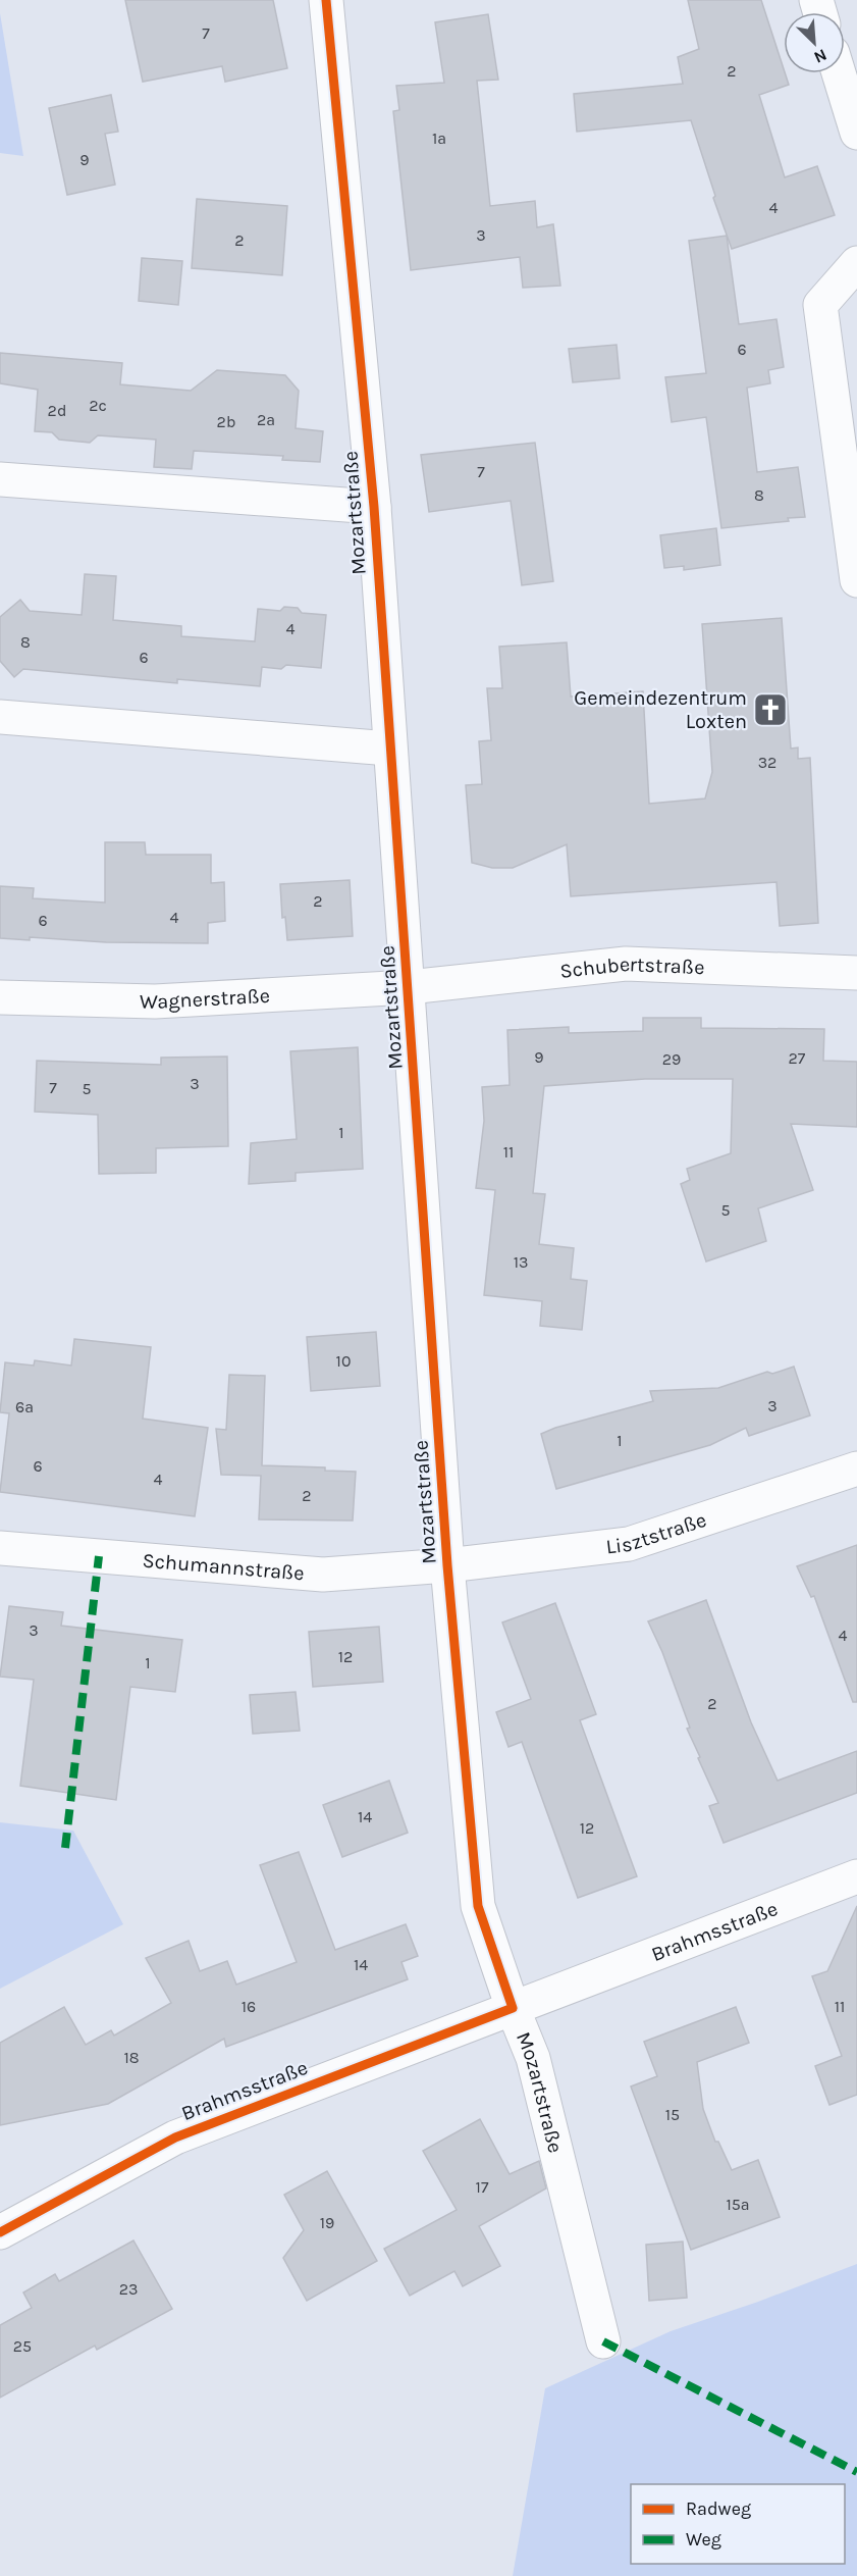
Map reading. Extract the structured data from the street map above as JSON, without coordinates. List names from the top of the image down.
{
  "streets": {
    "street": [
      "Mozartstraße",
      "Schubertstraße",
      "Wagnerstraße",
      "Lisztstraße",
      "Schumannstraße",
      "Brahmsstraße"
    ]
  },
  "crossings": [
    ["Mozartstraße", "Schubertstraße"],
    ["Mozartstraße", "Wagnerstraße"],
    ["Mozartstraße", "Lisztstraße"],
    ["Mozartstraße", "Schumannstraße"],
    ["Mozartstraße", "Brahmsstraße"],
    ["Schubertstraße", "Wagnerstraße"],
    ["Lisztstraße", "Schumannstraße"]
  ],
  "places": {
    "church": ["Gemeindezentrum Loxten"]
  },
  "house_numbers": [
    "7",
    "2",
    "1a",
    "9",
    "4",
    "3",
    "2",
    "6",
    "2c",
    "2d",
    "2a",
    "2b",
    "7",
    "8",
    "4",
    "8",
    "6",
    "32",
    "2",
    "4",
    "6",
    "9",
    "27",
    "29",
    "3",
    "7",
    "5",
    "1",
    "11",
    "5",
    "13",
    "10",
    "3",
    "6a",
    "1",
    "6",
    "4",
    "2",
    "3",
    "4",
    "12",
    "1",
    "2",
    "14",
    "12",
    "14",
    "16",
    "11",
    "18",
    "15",
    "17",
    "15a",
    "19",
    "23",
    "25"
  ],
  "legend": ["Radweg", "Weg"],
  "north": "bottom right"
}
